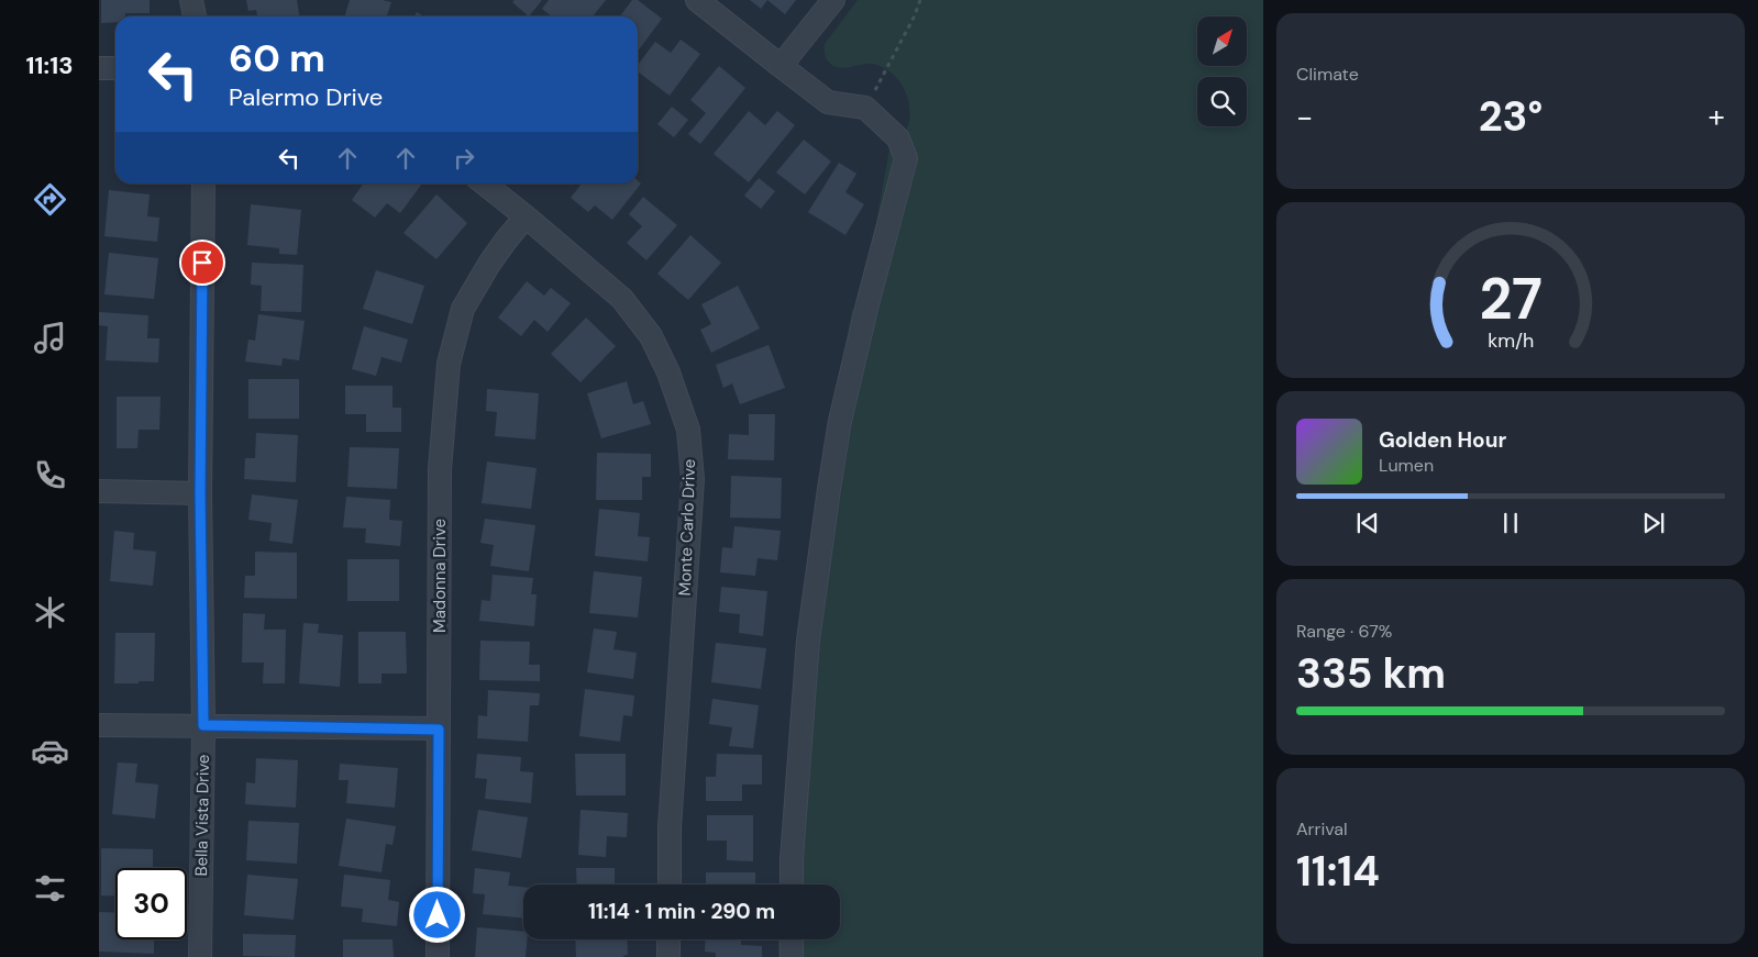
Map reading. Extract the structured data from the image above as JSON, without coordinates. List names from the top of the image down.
{
  "streets": {
    "street": ["Monte Carlo Drive", "Madonna Drive", "Bella Vista Drive"]
  },
  "crossings": [
    ["Monte Carlo Drive", "Madonna Drive"]
  ],
  "north": "top right",
  "page": {
    "tabs": "11:13",
    "tile": [
      "Climate",
      ["Range · 67%", "335 km"],
      ["Arrival", "11:14"]
    ],
    "turn": ["60 m", "Palermo Drive"],
    "heat": ["−", "23°", "+"],
    "song": ["Golden Hour", "Lumen"],
    "limit": "30",
    "trip": "11:14 · 1 min · 290 m",
    "gauge": ["27", "km/h"]
  }
}
